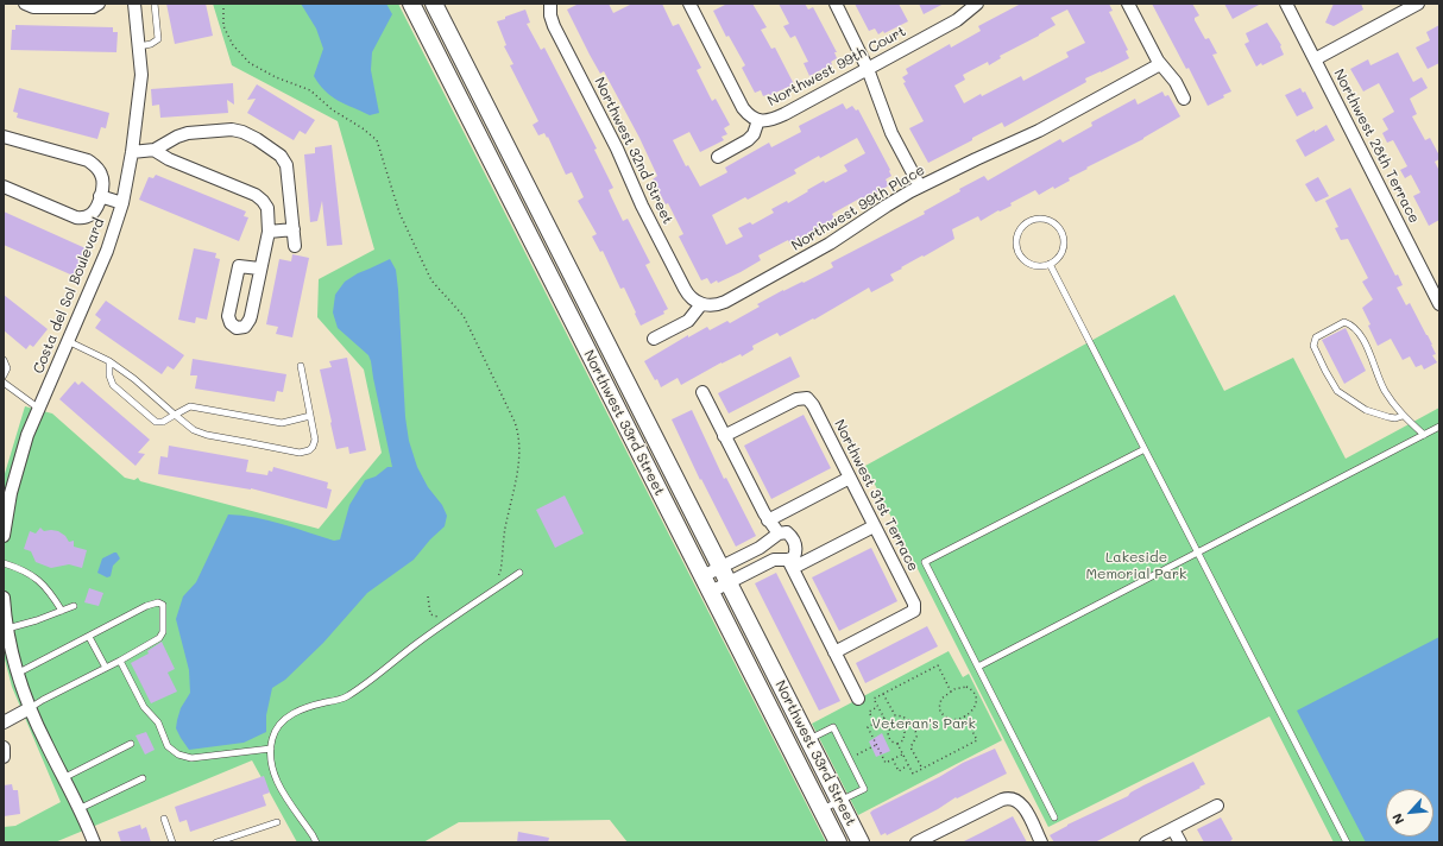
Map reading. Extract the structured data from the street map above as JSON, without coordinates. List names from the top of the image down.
{
  "streets": {
    "street": [
      "Northwest 99th Court",
      "Northwest 28th Terrace",
      "Northwest 32nd Street",
      "Northwest 99th Place",
      "Costa del Sol Boulevard",
      "Northwest 33rd Street",
      "Northwest 31st Terrace"
    ]
  },
  "crossings": [
    ["Northwest 32nd Street", "Northwest 99th Place"]
  ],
  "parks": ["Lakeside Memorial Park", "Veteran's Park"],
  "north": "bottom left"
}
